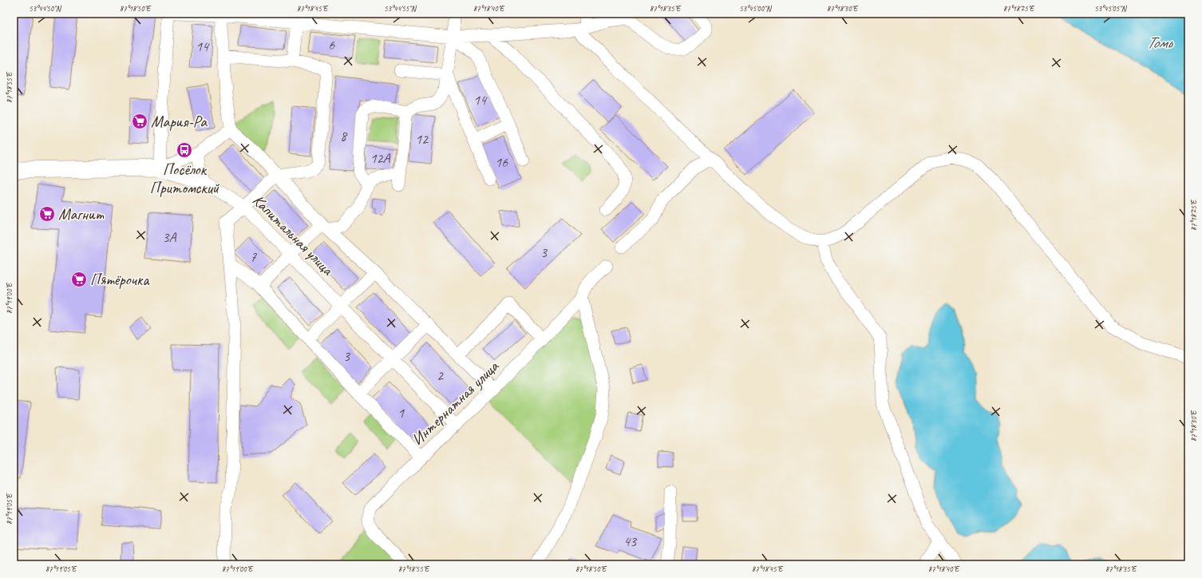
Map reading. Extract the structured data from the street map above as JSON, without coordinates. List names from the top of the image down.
{
  "streets": {
    "street": ["Капитальная улица", "Интернатная улица"]
  },
  "crossings": [
    ["Капитальная улица", "Интернатная улица"]
  ],
  "water": ["Томь"],
  "places": {
    "supermarket": ["Мария-Ра", "Магнит", "Пятёрочка"],
    "bus stop": ["Посёлок Притомский"]
  },
  "house_numbers": [
    "6",
    "14",
    "14",
    "8",
    "12",
    "12А",
    "16",
    "3А",
    "3",
    "7",
    "3",
    "2",
    "1",
    "43"
  ],
  "coordinates": [
    "53°44'50\"N",
    "87°18'50\"E",
    "87°18'45\"E",
    "53°44'55\"N",
    "87°18'40\"E",
    "87°18'35\"E",
    "53°45'00\"N",
    "87°18'30\"E",
    "87°18'25\"E",
    "53°45'05\"N",
    "87°18'55\"E",
    "87°19'00\"E",
    "87°19'05\"E"
  ]
}
